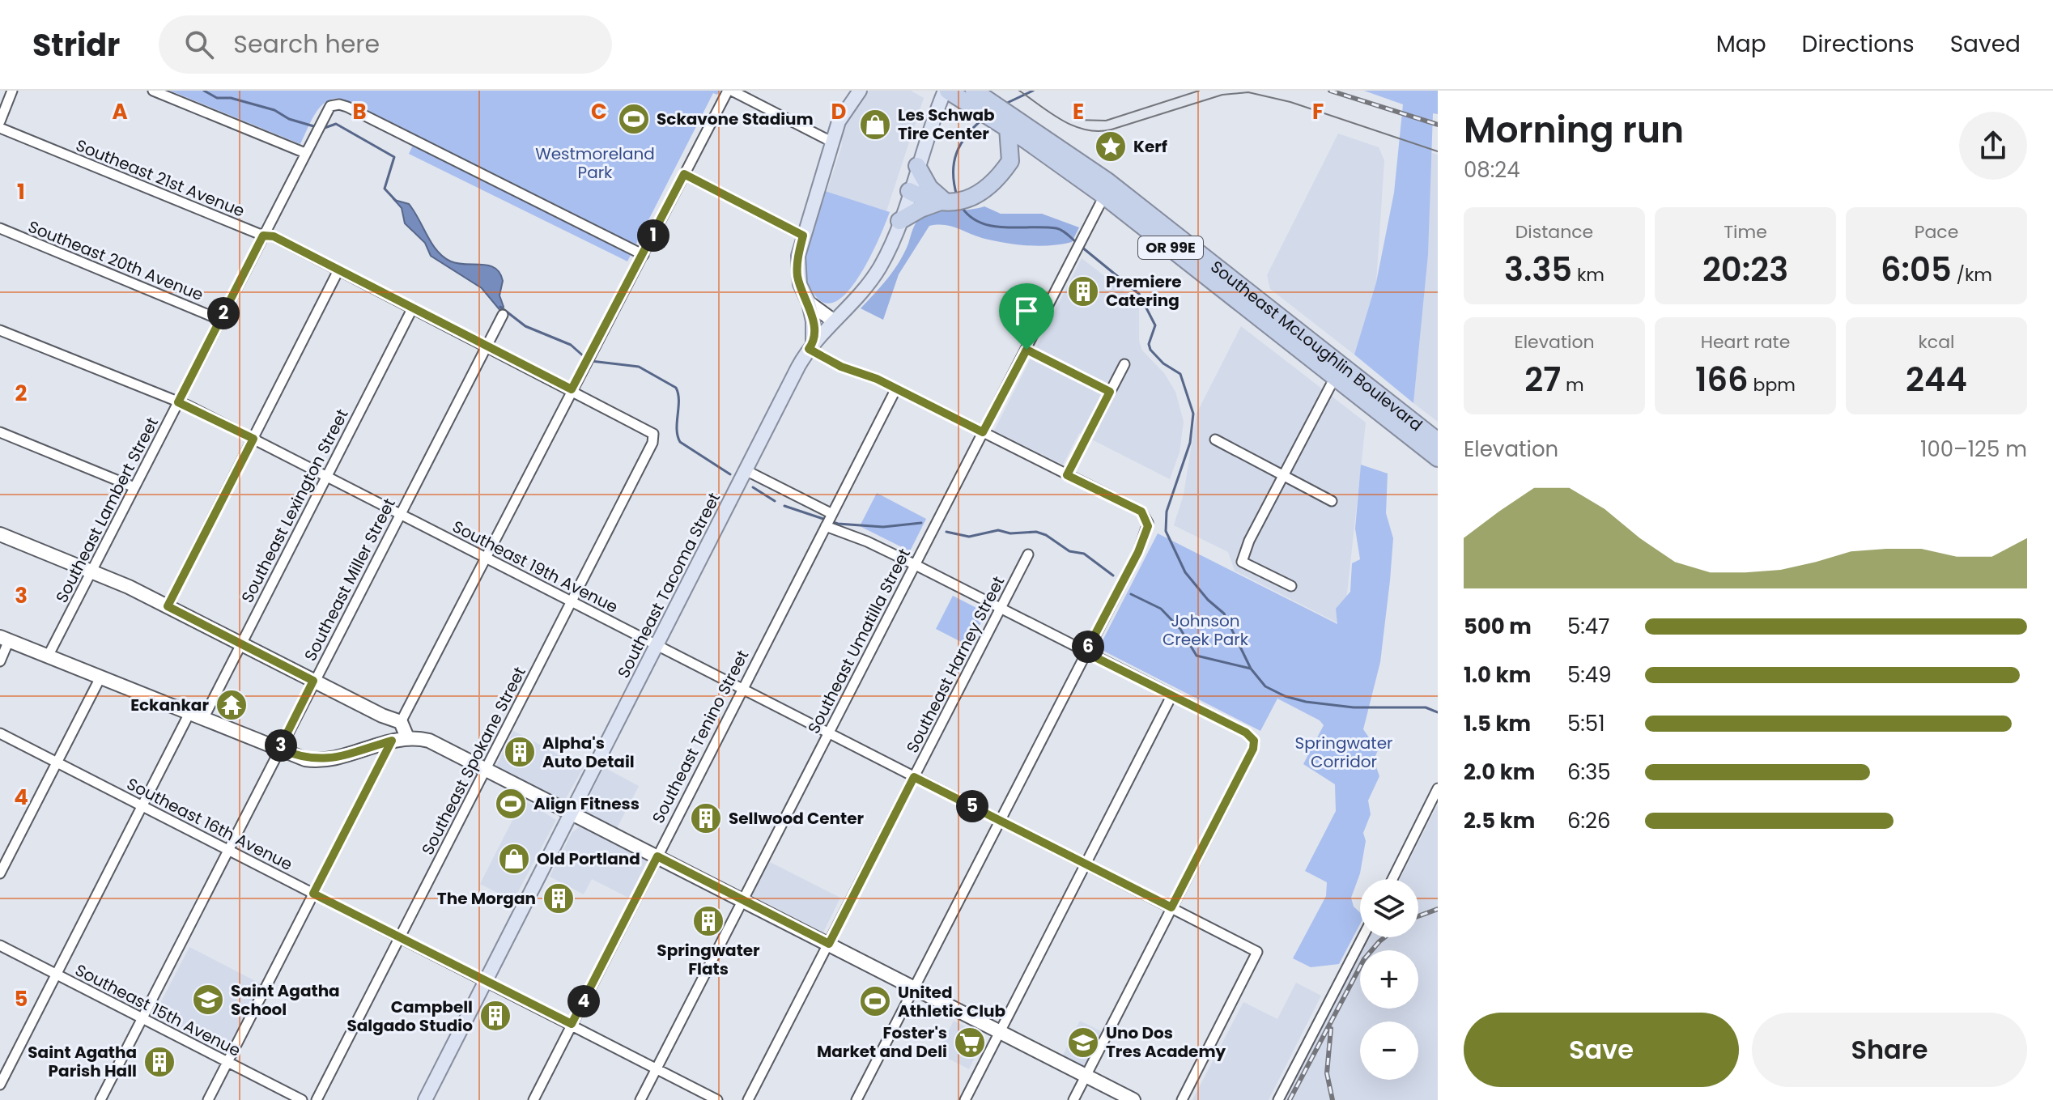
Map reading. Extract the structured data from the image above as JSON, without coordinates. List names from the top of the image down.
{
  "streets": {
    "highway": ["OR 99E", "Southeast McLoughlin Boulevard"],
    "main road": ["Southeast Tacoma Street"],
    "street": [
      "Southeast 21st Avenue",
      "Southeast 20th Avenue",
      "Southeast Lexington Street",
      "Southeast Lambert Street",
      "Southeast 19th Avenue",
      "Southeast Miller Street",
      "Southeast Umatilla Street",
      "Southeast Harney Street",
      "Southeast Tenino Street",
      "Southeast Spokane Street",
      "Southeast 16th Avenue",
      "Southeast 15th Avenue"
    ]
  },
  "crossings": [
    ["Southeast 21st Avenue", "Southeast Lexington Street"],
    ["Southeast 21st Avenue", "Southeast Lambert Street"],
    ["Southeast 21st Avenue", "Southeast Miller Street"],
    ["Southeast 21st Avenue", "Southeast Spokane Street"],
    ["Southeast 20th Avenue", "Southeast Lambert Street"],
    ["Southeast McLoughlin Boulevard", "Southeast Umatilla Street"],
    ["Southeast Lexington Street", "Southeast 19th Avenue"],
    ["Southeast Lambert Street", "Southeast 19th Avenue"],
    ["Southeast 19th Avenue", "Southeast Miller Street"],
    ["Southeast 19th Avenue", "Southeast Tacoma Street"],
    ["Southeast 19th Avenue", "Southeast Umatilla Street"],
    ["Southeast 19th Avenue", "Southeast Harney Street"],
    ["Southeast 19th Avenue", "Southeast Tenino Street"],
    ["Southeast 19th Avenue", "Southeast Spokane Street"],
    ["Southeast Miller Street", "Southeast 16th Avenue"],
    ["Southeast Miller Street", "Southeast 15th Avenue"],
    ["Southeast Tacoma Street", "Southeast 16th Avenue"],
    ["Southeast Umatilla Street", "Southeast 16th Avenue"],
    ["Southeast Tenino Street", "Southeast 16th Avenue"],
    ["Southeast Spokane Street", "Southeast 16th Avenue"]
  ],
  "parks": ["Westmoreland Park", "Johnson Creek Park", "Springwater Corridor"],
  "places": {
    "sports": ["Sckavone Stadium", "Align Fitness", "United Athletic Club"],
    "shop": ["Les Schwab Tire Center", "Old Portland"],
    "place": ["Kerf"],
    "building": [
      "Premiere Catering",
      "Alpha's Auto Detail",
      "Sellwood Center",
      "The Morgan",
      "Springwater Flats",
      "Campbell Salgado Studio",
      "Saint Agatha Parish Hall"
    ],
    "temple": ["Eckankar"],
    "school or university": ["Saint Agatha School", "Uno Dos Tres Academy"],
    "supermarket": ["Foster's Market and Deli"]
  },
  "page": {
    "header": "Stridr",
    "search": "Search here",
    "nav": ["Map", "Directions", "Saved"],
    "heading": ["Morning run", "08:24"],
    "stats": [
      ["Distance", "3.35 km"],
      ["Time", "20:23"],
      ["Pace", "6:05 /km"],
      ["Elevation", "27 m"],
      ["Heart rate", "166 bpm"],
      ["kcal", "244"]
    ],
    "pins": [
      "1",
      "2",
      "6",
      "3",
      "5",
      "4"
    ],
    "chart": ["Elevation", "100–125 m"],
    "list": [
      {
        "name": "500 m",
        "note": "5:47"
      },
      {
        "name": "1.0 km",
        "note": "5:49"
      },
      {
        "name": "1.5 km",
        "note": "5:51"
      },
      {
        "name": "2.0 km",
        "note": "6:35"
      },
      {
        "name": "2.5 km",
        "note": "6:26"
      }
    ],
    "map_buttons": ["+", "−"],
    "buttons": ["Save", "Share"]
  },
  "grid": {
    "columns": [
      "A",
      "B",
      "C",
      "D",
      "E",
      "F"
    ],
    "rows": [
      "1",
      "2",
      "3",
      "4",
      "5"
    ]
  }
}
